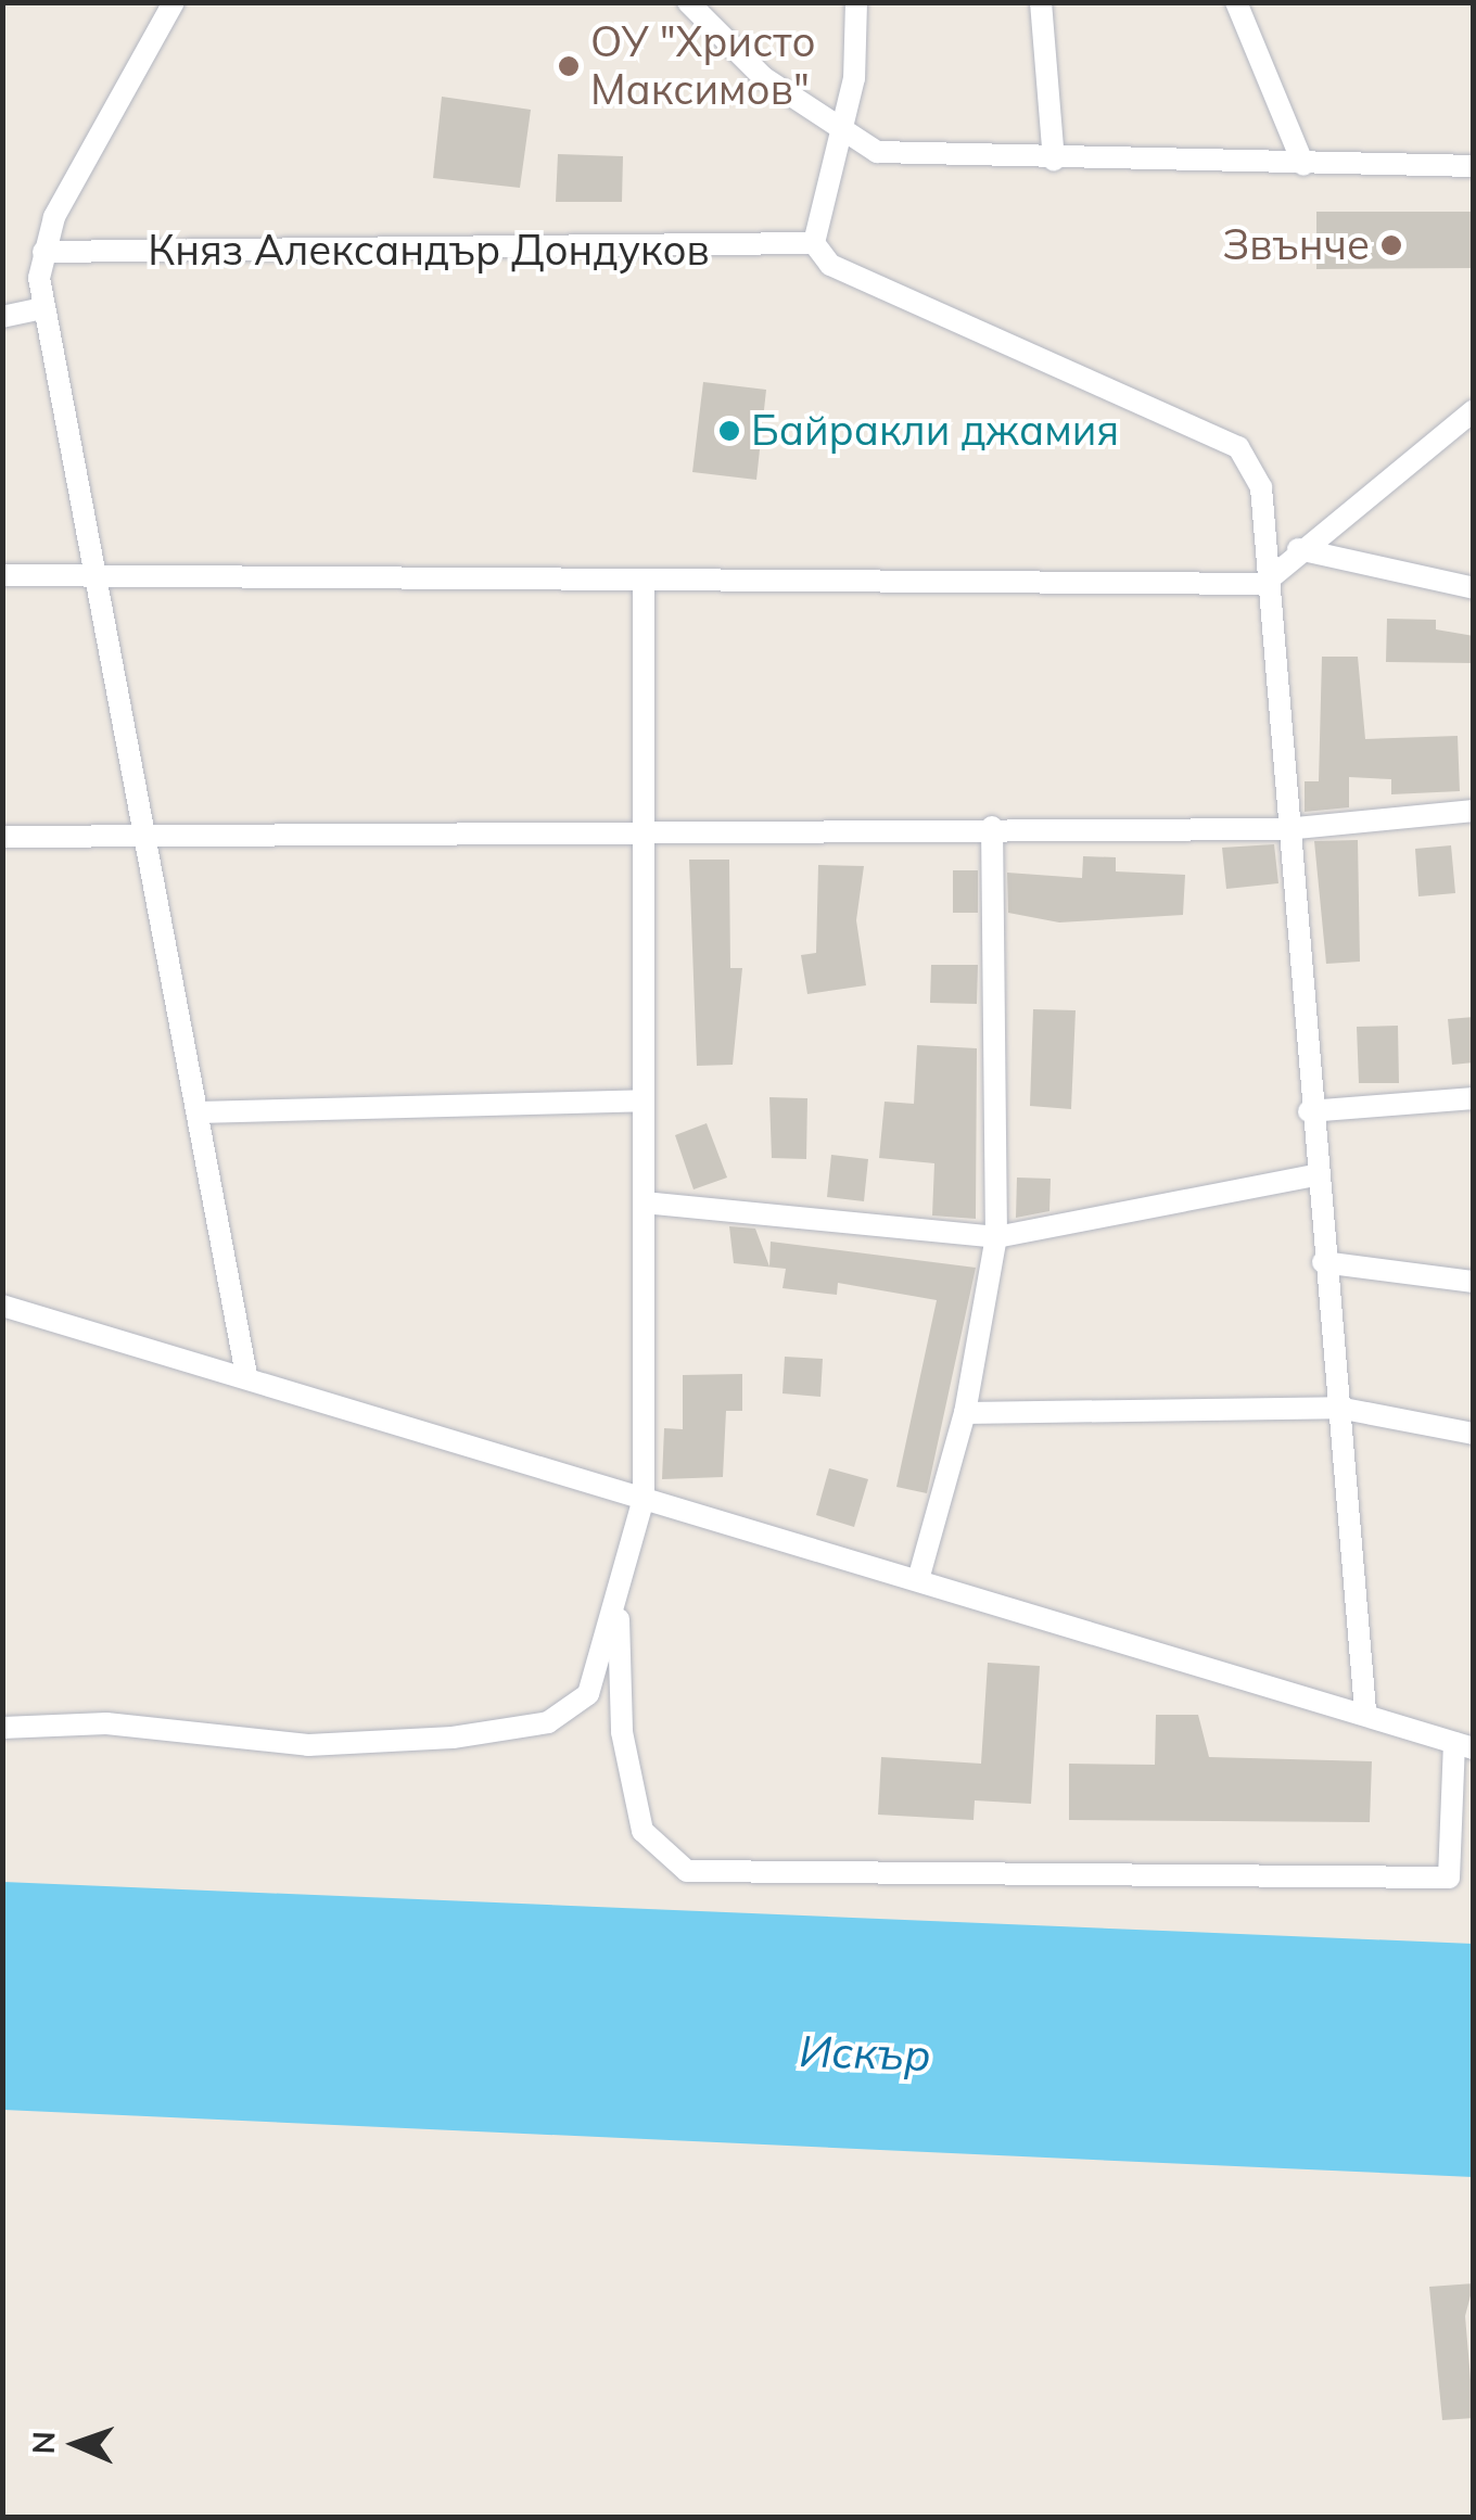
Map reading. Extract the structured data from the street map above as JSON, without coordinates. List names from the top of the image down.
{
  "streets": {
    "street": ["Княз Александър Дондуков"]
  },
  "water": ["Искър"],
  "places": ["ОУ \"Христо Максимов\"", "Звънче", "Байракли джамия"],
  "north": "left"
}
